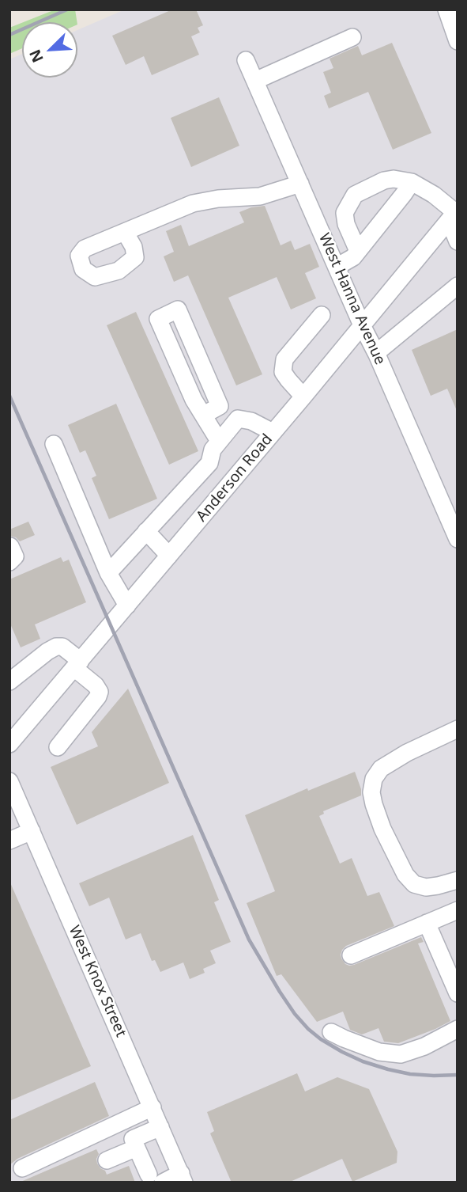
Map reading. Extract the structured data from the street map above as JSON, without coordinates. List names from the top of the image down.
{
  "streets": {
    "street": ["West Hanna Avenue", "Anderson Road", "West Knox Street"]
  },
  "crossings": [
    ["West Hanna Avenue", "Anderson Road"]
  ],
  "north": "bottom left"
}
